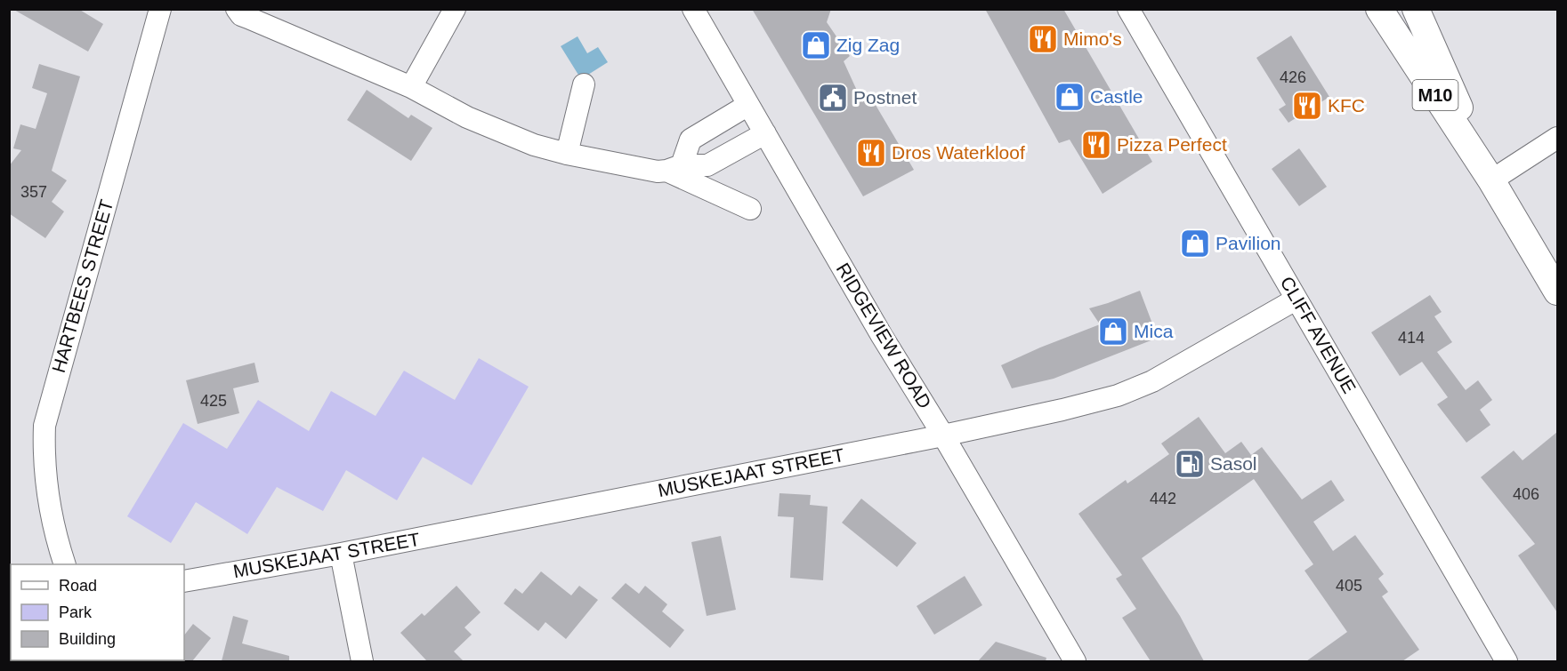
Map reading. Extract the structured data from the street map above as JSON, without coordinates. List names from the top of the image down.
{
  "streets": {
    "main road": ["M10"],
    "street": [
      "HARTBEES STREET",
      "CLIFF AVENUE",
      "RIDGEVIEW ROAD",
      "MUSKEJAAT STREET"
    ]
  },
  "crossings": [
    ["CLIFF AVENUE", "MUSKEJAAT STREET"],
    ["RIDGEVIEW ROAD", "MUSKEJAAT STREET"]
  ],
  "places": {
    "restaurant": [
      "Mimo's",
      "KFC",
      "Pizza Perfect",
      "Dros Waterkloof"
    ],
    "shop": [
      "Zig Zag",
      "Castle",
      "Pavilion",
      "Mica"
    ],
    "public building": ["Postnet"],
    "fuel station": ["Sasol"]
  },
  "house_numbers": [
    "426",
    "357",
    "414",
    "425",
    "406",
    "442",
    "405"
  ],
  "legend": ["Road", "Park", "Building"]
}
